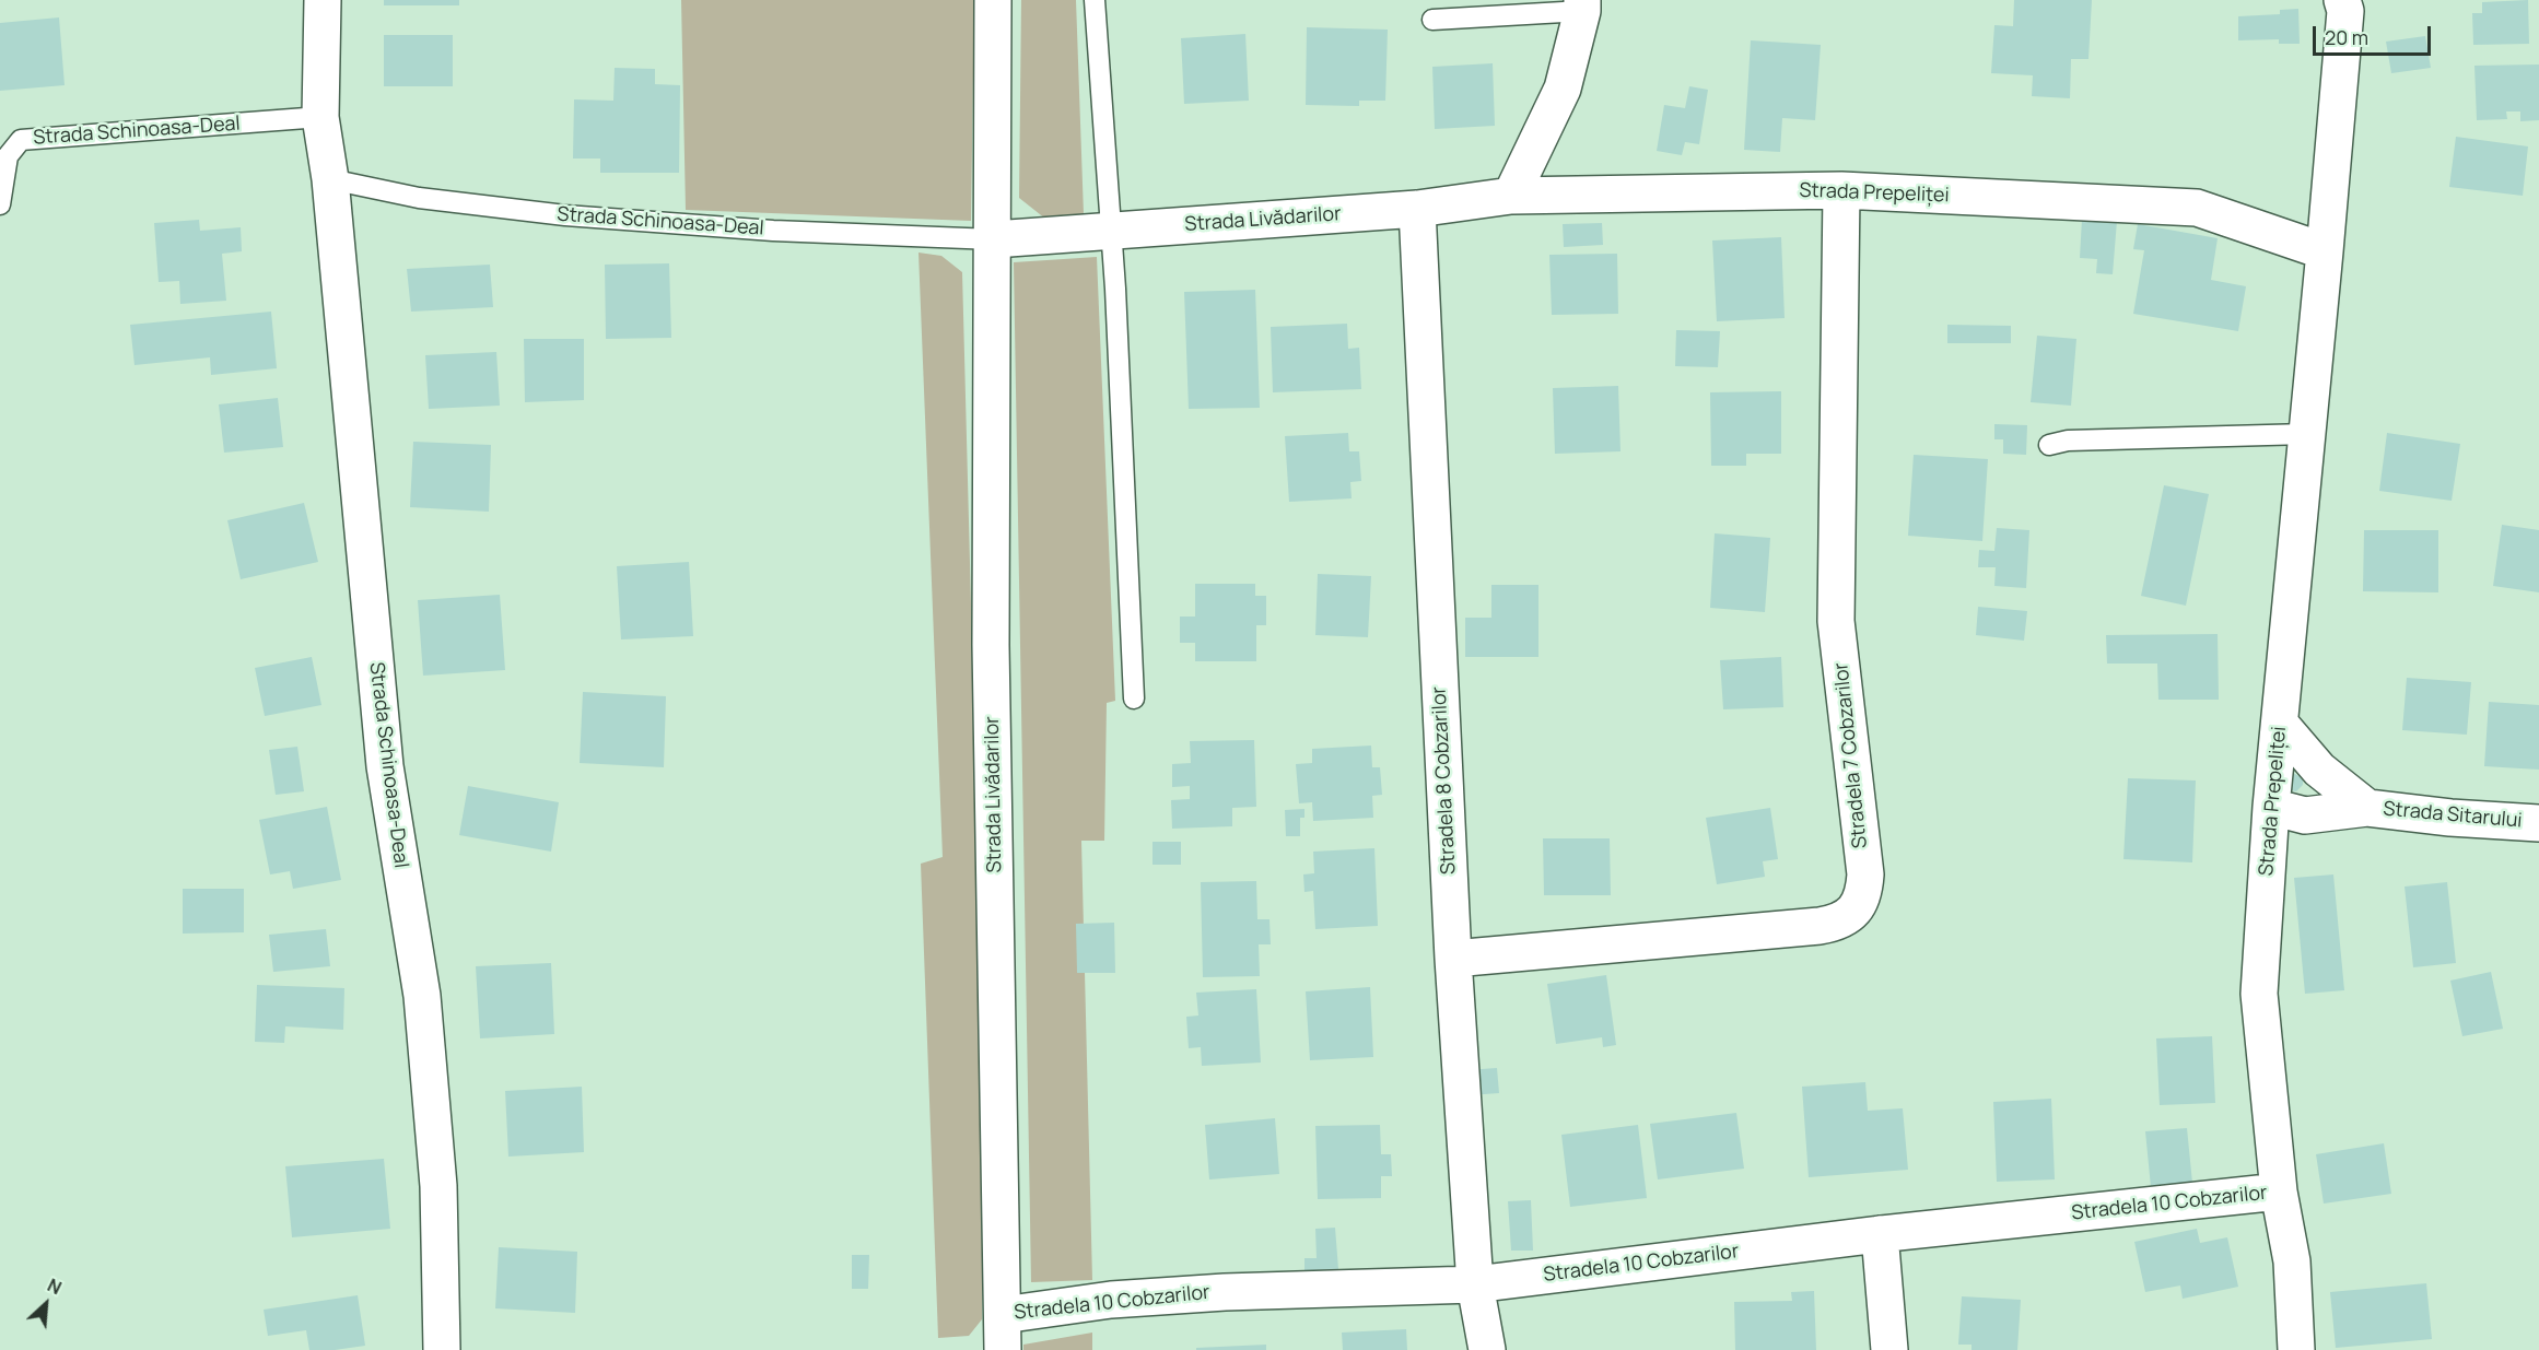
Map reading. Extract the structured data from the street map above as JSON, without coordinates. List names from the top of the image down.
{
  "streets": {
    "street": [
      "Strada Schinoasa-Deal",
      "Strada Prepeliței",
      "Strada Livădarilor",
      "Stradela 7 Cobzarilor",
      "Stradela 8 Cobzarilor",
      "Strada Sitarului",
      "Stradela 10 Cobzarilor"
    ]
  },
  "crossings": [
    ["Strada Schinoasa-Deal", "Strada Livădarilor"],
    ["Strada Prepeliței", "Strada Livădarilor"],
    ["Strada Prepeliței", "Stradela 7 Cobzarilor"],
    ["Strada Prepeliței", "Stradela 8 Cobzarilor"],
    ["Strada Prepeliței", "Strada Sitarului"],
    ["Strada Prepeliței", "Stradela 10 Cobzarilor"],
    ["Strada Livădarilor", "Stradela 8 Cobzarilor"],
    ["Strada Livădarilor", "Stradela 10 Cobzarilor"],
    ["Stradela 7 Cobzarilor", "Stradela 8 Cobzarilor"],
    ["Stradela 8 Cobzarilor", "Stradela 10 Cobzarilor"]
  ],
  "scale_bar": "20 m",
  "north": "top right"
}
